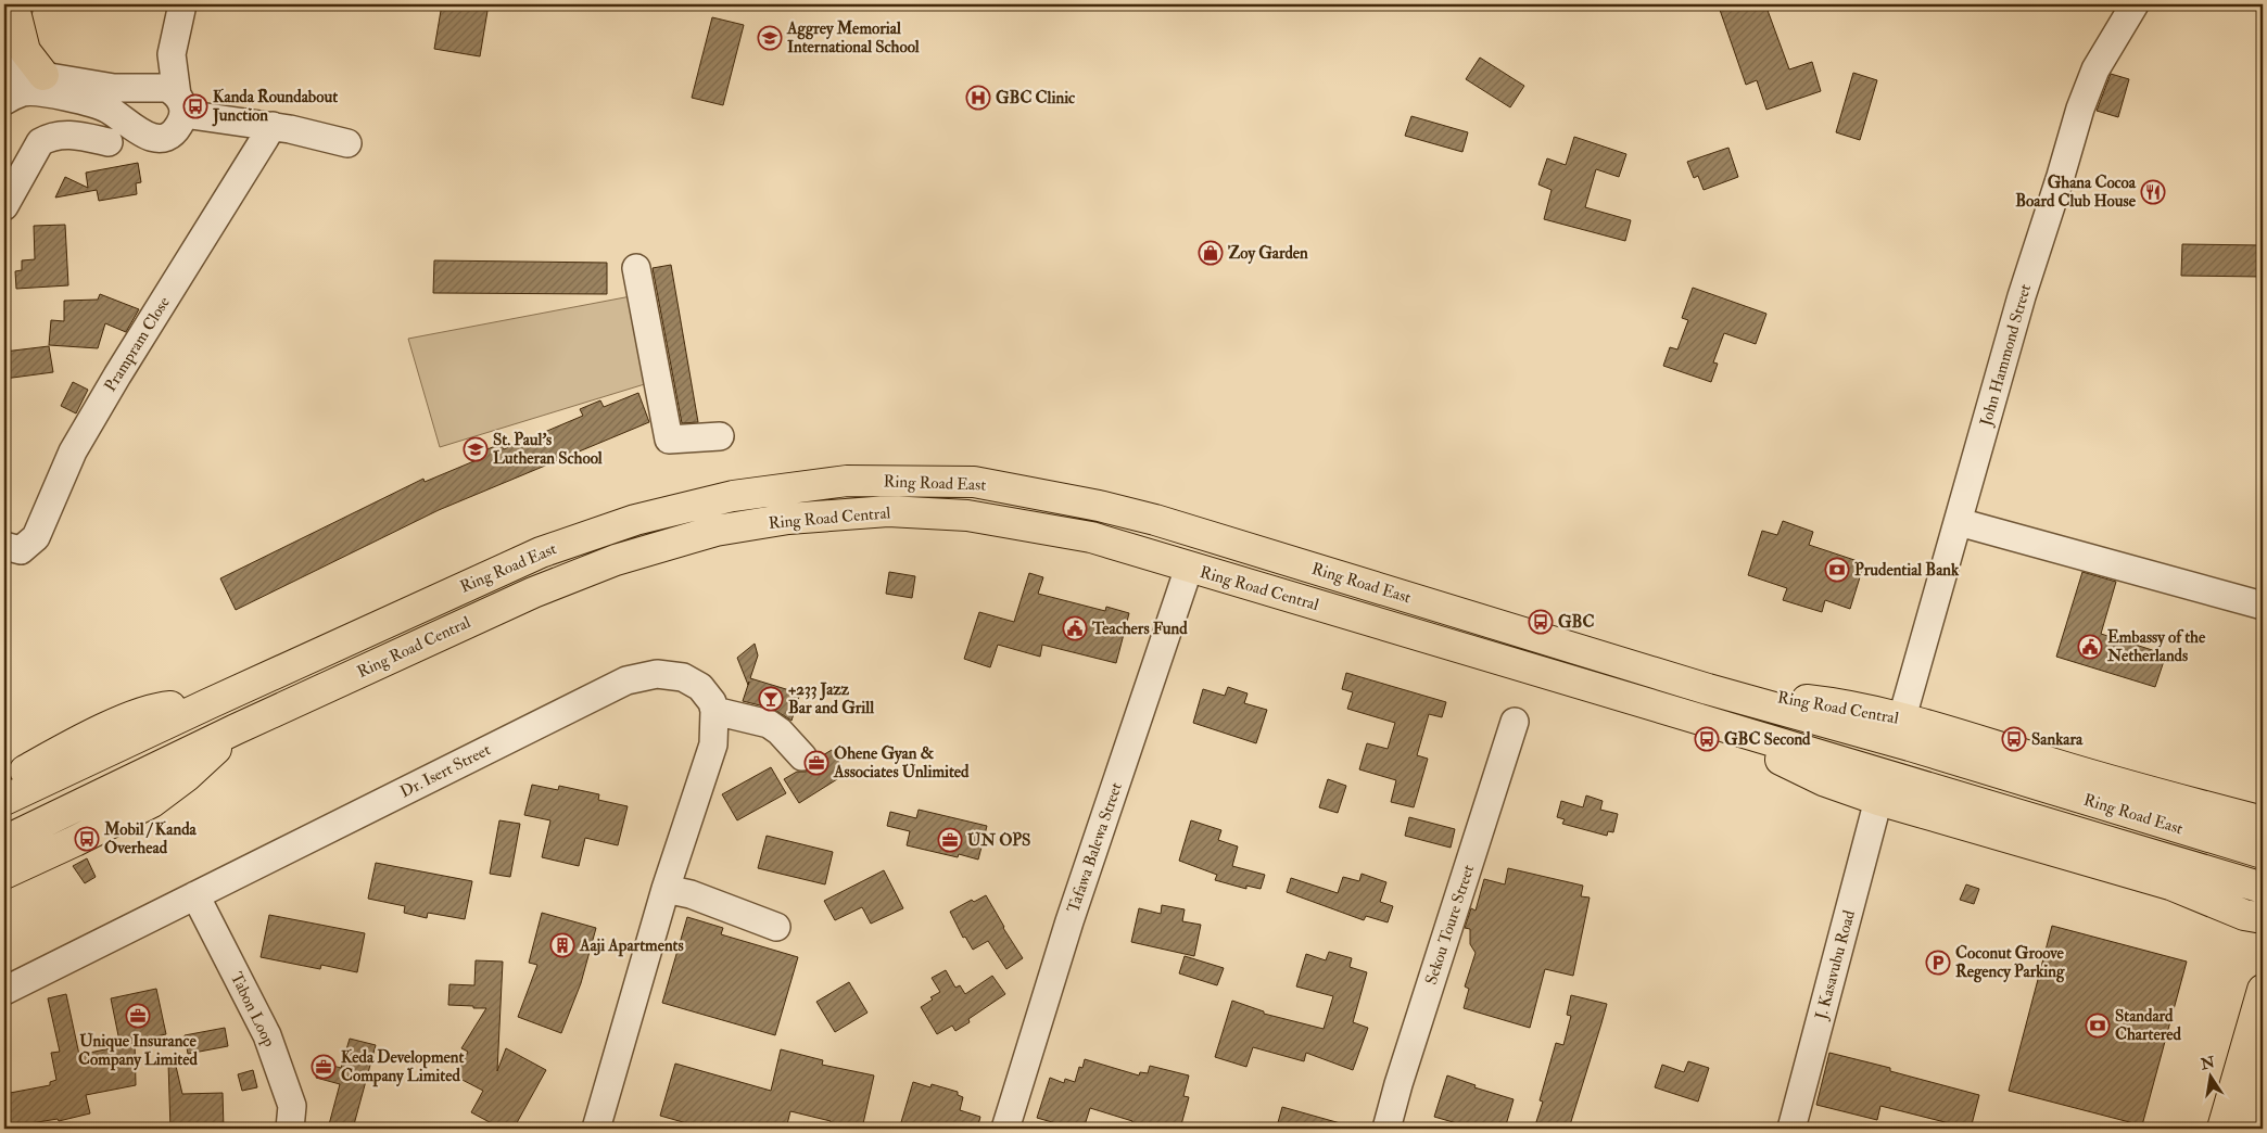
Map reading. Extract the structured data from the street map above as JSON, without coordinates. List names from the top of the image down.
{
  "streets": {
    "main road": ["Ring Road East", "Ring Road Central"],
    "street": [
      "Prampram Close",
      "John Hammond Street",
      "Dr. Isert Street",
      "Tafawa Balewa Street",
      "Sekou Toure Street",
      "J. Kasavubu Road",
      "Tabon Loop"
    ]
  },
  "crossings": [
    ["John Hammond Street", "Ring Road Central"],
    ["Ring Road East", "Ring Road Central"],
    ["Ring Road Central", "Tafawa Balewa Street"],
    ["Ring Road Central", "J. Kasavubu Road"],
    ["Dr. Isert Street", "Tabon Loop"]
  ],
  "places": {
    "school or university": ["Aggrey Memorial International School", "St. Paul's Lutheran School"],
    "hospital": ["GBC Clinic"],
    "bus stop": [
      "Kanda Roundabout Junction",
      "GBC",
      "GBC Second",
      "Sankara",
      "Mobil / Kanda Overhead"
    ],
    "restaurant": ["Ghana Cocoa Board Club House"],
    "shop": ["Zoy Garden"],
    "bank": ["Prudential Bank", "Standard Chartered"],
    "public building": ["Teachers Fund", "Embassy of the Netherlands"],
    "bar": ["+233 Jazz Bar and Grill"],
    "office": [
      "Ohene Gyan & Associates Unlimited",
      "UN OPS",
      "Unique Insurance Company Limited",
      "Keda Development Company Limited"
    ],
    "building": ["Aaji Apartments"],
    "parking": ["Coconut Groove Regency Parking"]
  },
  "north": "top"
}
